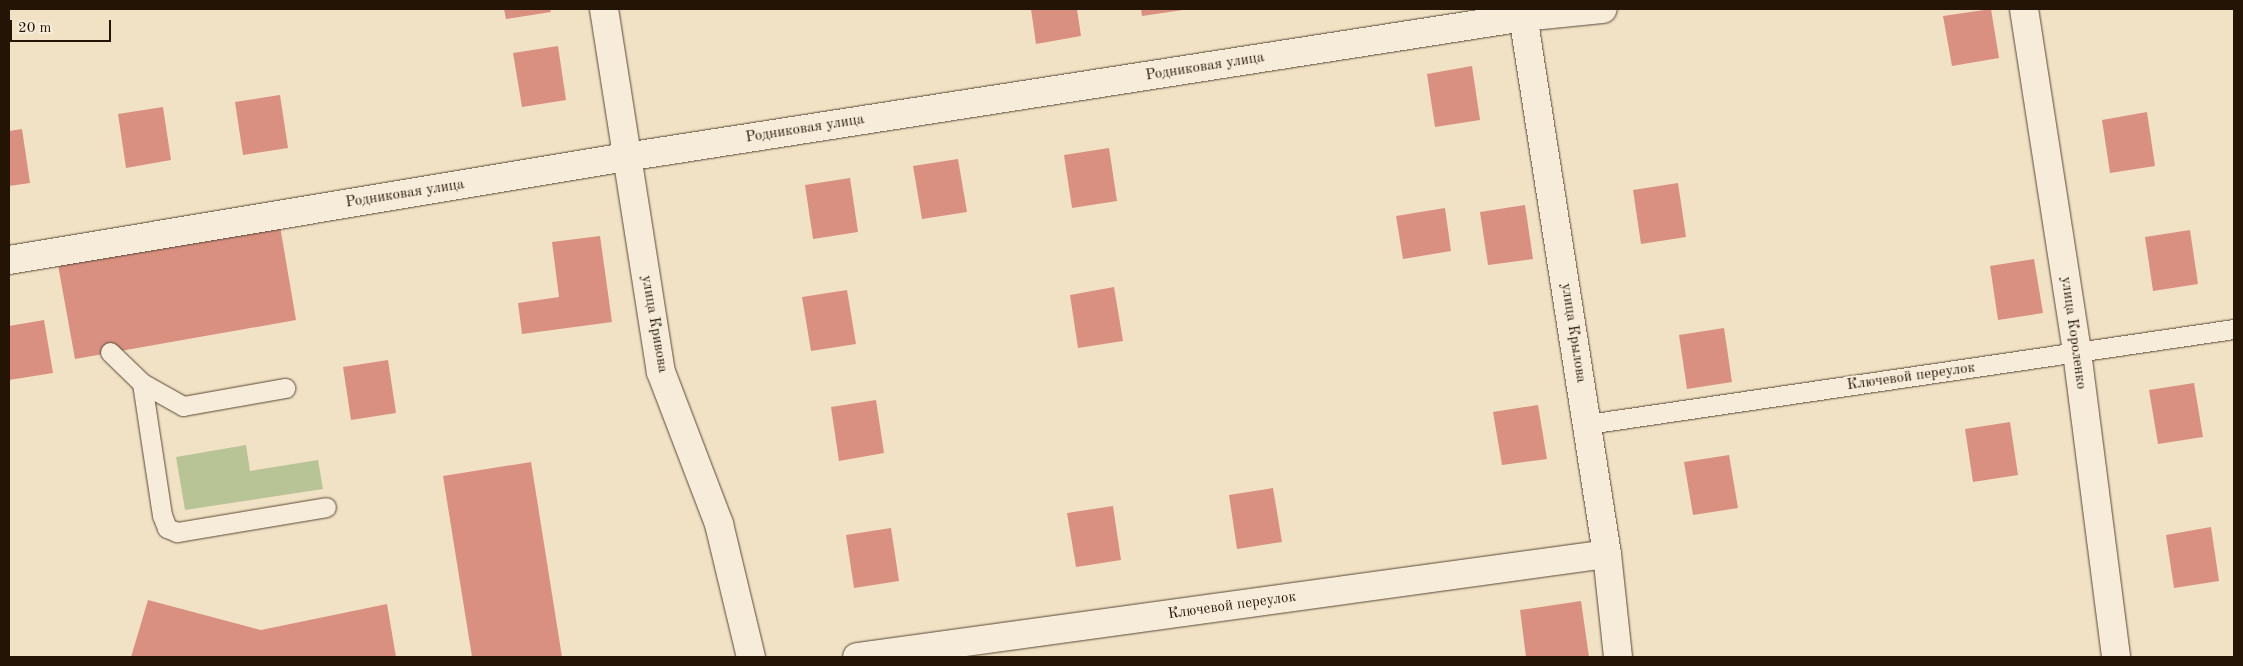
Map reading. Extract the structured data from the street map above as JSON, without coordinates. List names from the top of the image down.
{
  "streets": {
    "street": [
      "Родниковая улица",
      "улица Кривова",
      "улица Крылова",
      "улица Короленко",
      "Ключевой переулок"
    ]
  },
  "crossings": [
    ["Родниковая улица", "улица Кривова"],
    ["Родниковая улица", "улица Крылова"],
    ["улица Крылова", "Ключевой переулок"],
    ["улица Короленко", "Ключевой переулок"]
  ],
  "scale_bar": "20 m"
}
